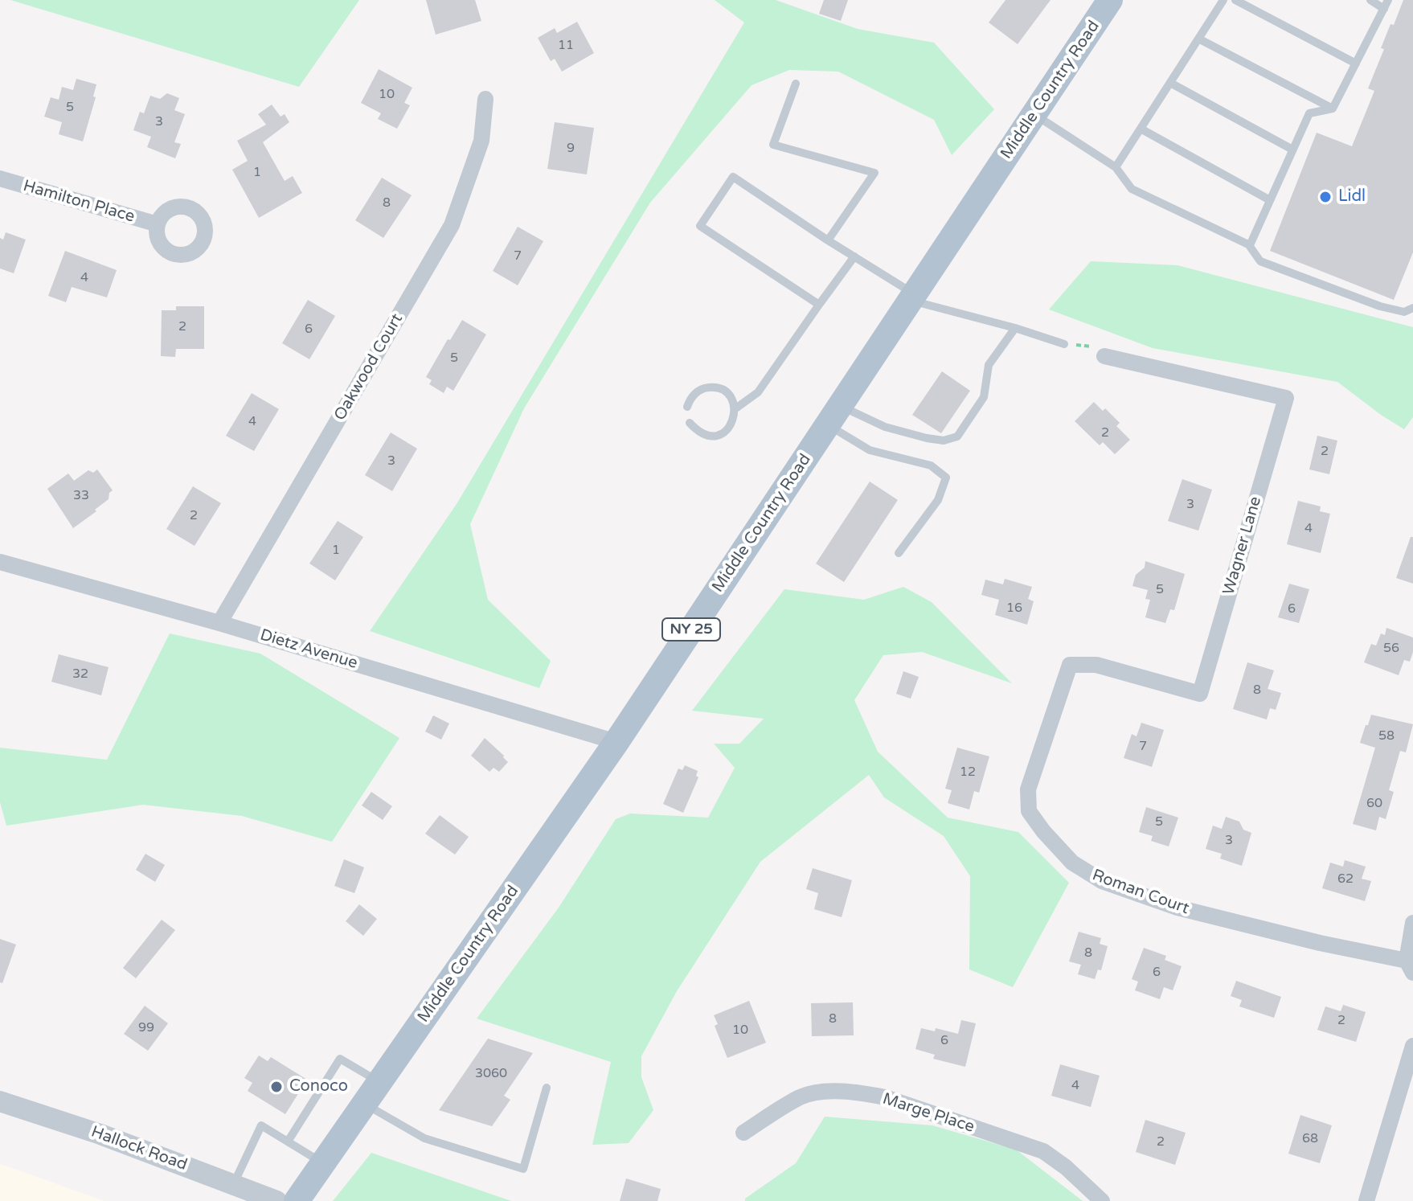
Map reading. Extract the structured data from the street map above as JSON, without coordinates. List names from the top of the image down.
{
  "streets": {
    "main road": ["Middle Country Road", "NY 25"],
    "street": [
      "Hamilton Place",
      "Oakwood Court",
      "Wagner Lane",
      "Dietz Avenue",
      "Roman Court",
      "Marge Place",
      "Hallock Road"
    ]
  },
  "crossings": [
    ["Middle Country Road", "Dietz Avenue"],
    ["Oakwood Court", "Dietz Avenue"],
    ["Wagner Lane", "Roman Court"]
  ],
  "places": ["Lidl", "Conoco"],
  "house_numbers": [
    "11",
    "10",
    "5",
    "3",
    "9",
    "1",
    "8",
    "7",
    "4",
    "2",
    "6",
    "5",
    "4",
    "2",
    "2",
    "3",
    "33",
    "3",
    "2",
    "4",
    "1",
    "5",
    "16",
    "6",
    "56",
    "32",
    "8",
    "58",
    "7",
    "12",
    "60",
    "5",
    "3",
    "62",
    "8",
    "6",
    "8",
    "2",
    "99",
    "10",
    "6",
    "3060",
    "4",
    "68",
    "2"
  ]
}
